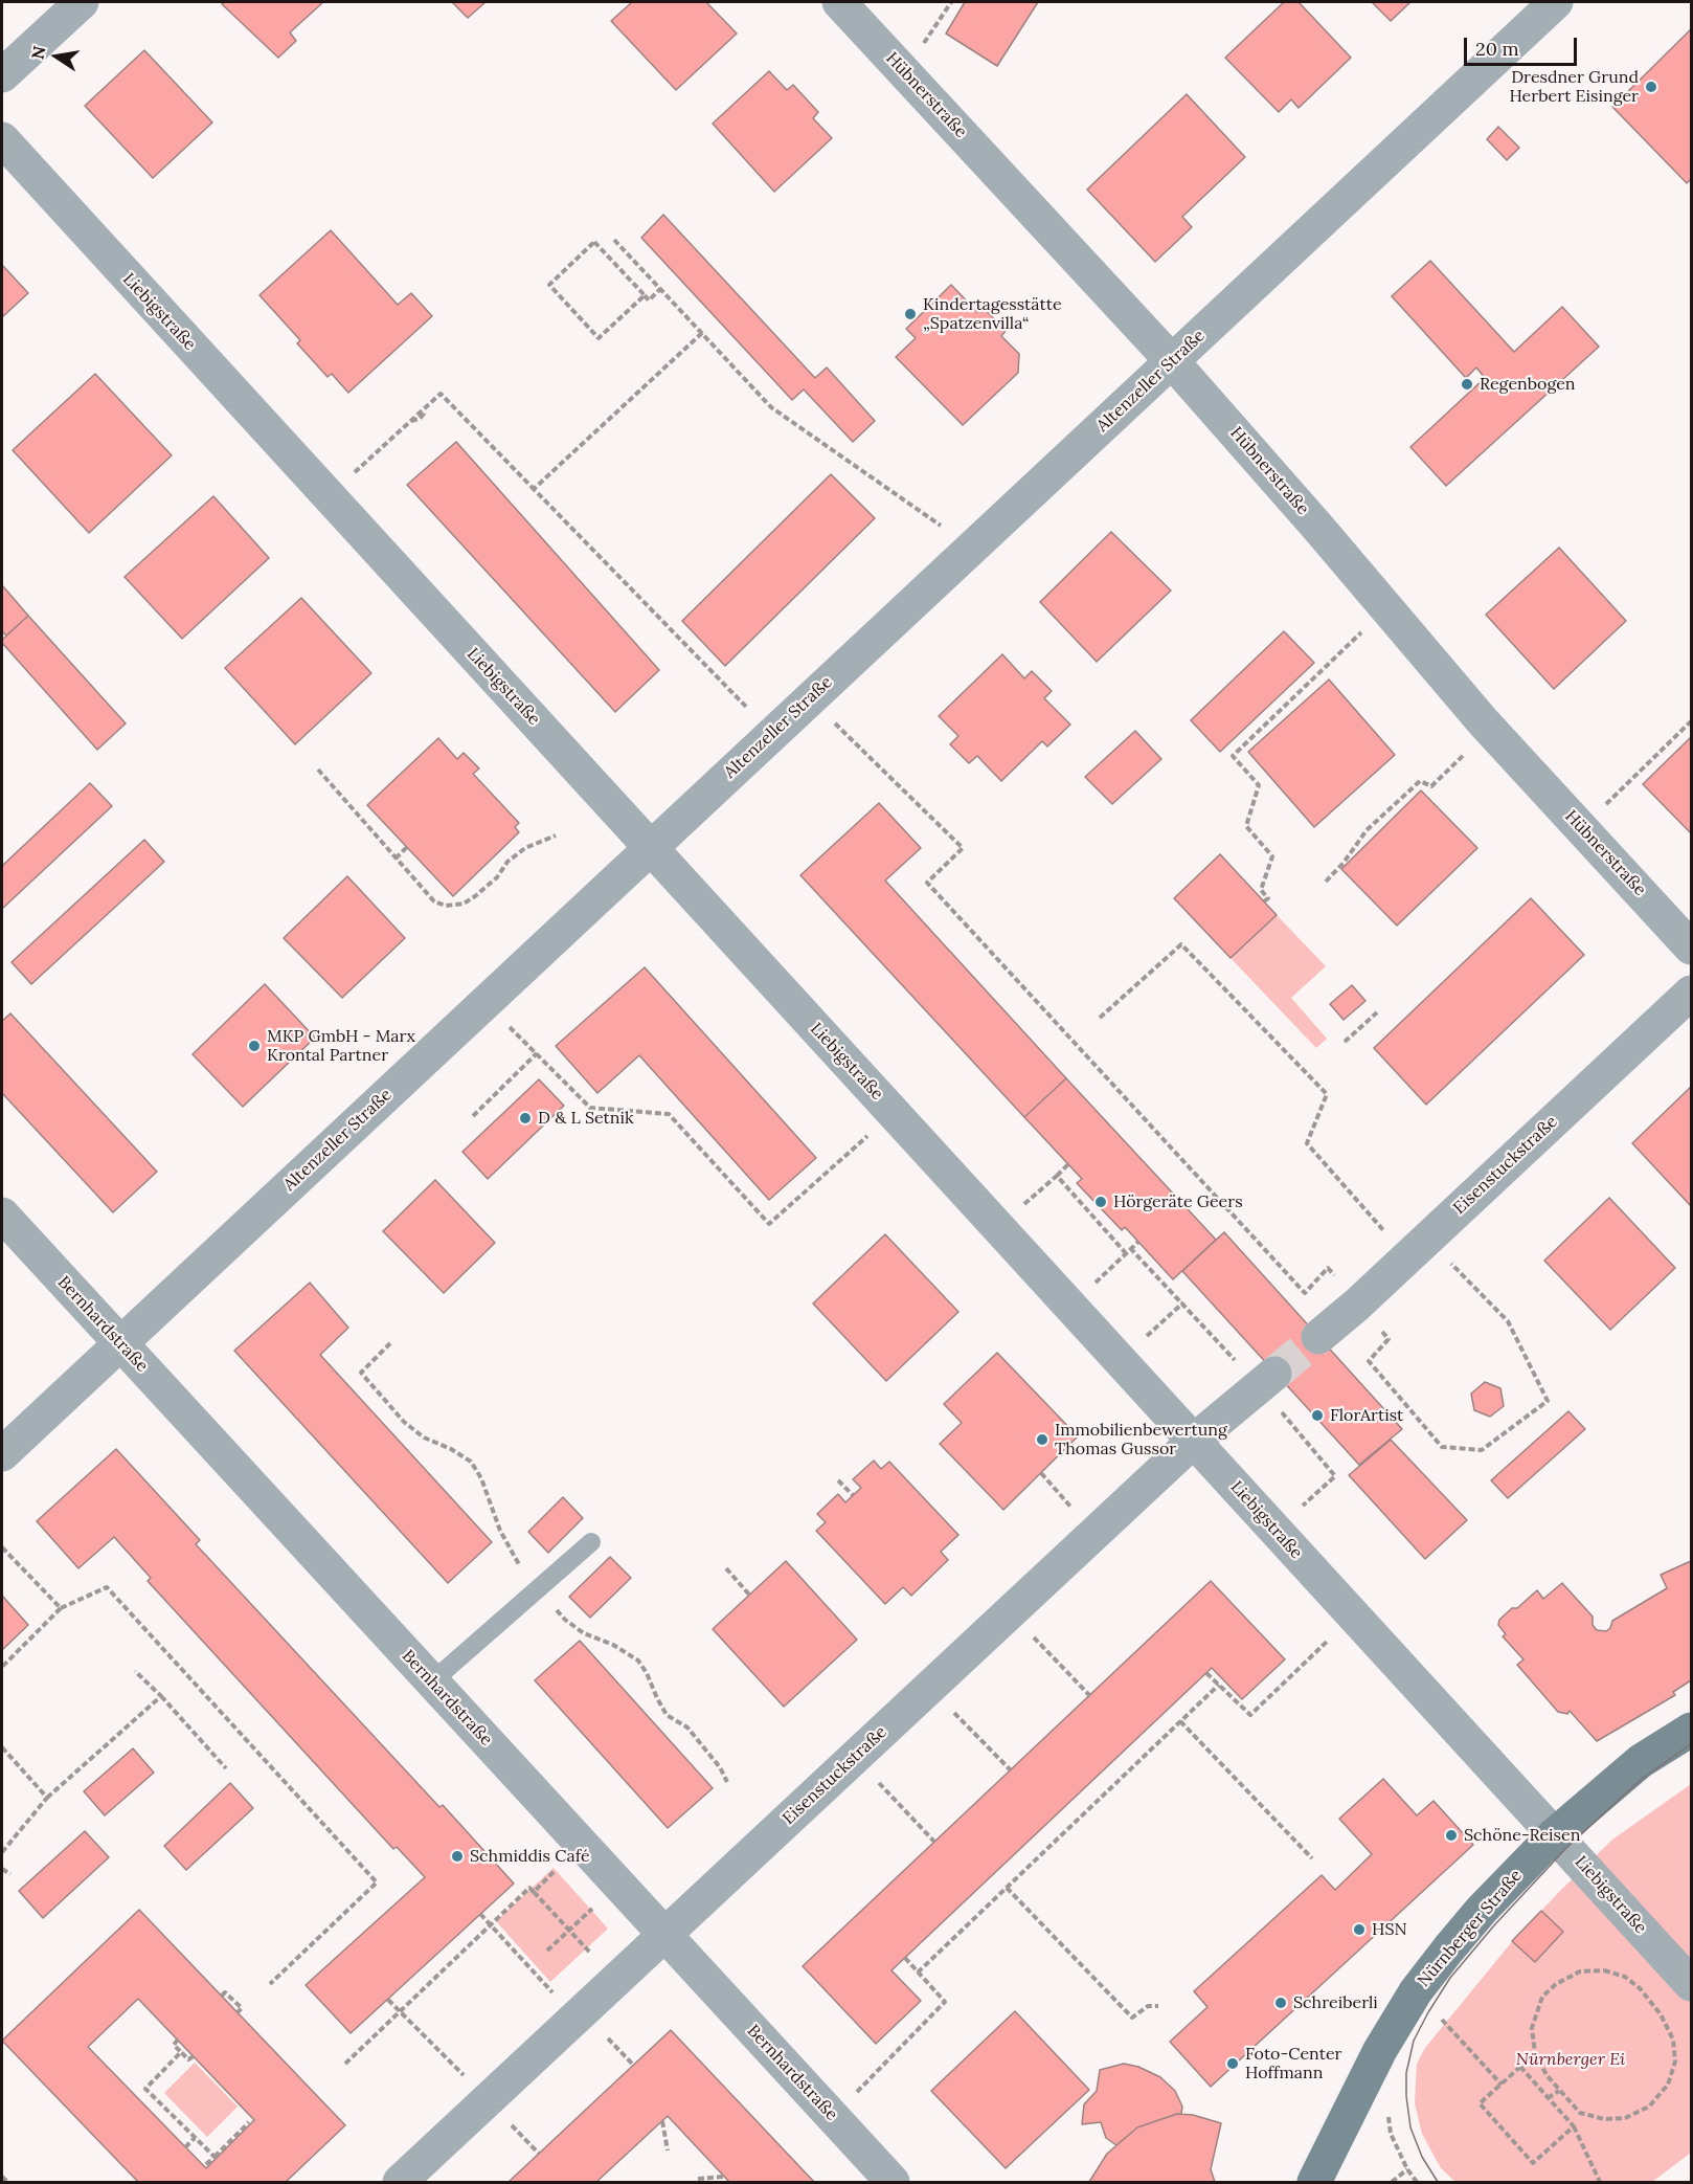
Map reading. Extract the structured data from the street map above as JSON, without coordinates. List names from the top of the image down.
{
  "streets": {
    "main road": ["Nürnberger Straße"],
    "street": [
      "Hübnerstraße",
      "Liebigstraße",
      "Altenzeller Straße",
      "Eisenstuckstraße",
      "Bernhardstraße"
    ]
  },
  "crossings": [
    ["Hübnerstraße", "Altenzeller Straße"],
    ["Liebigstraße", "Altenzeller Straße"],
    ["Liebigstraße", "Eisenstuckstraße"],
    ["Liebigstraße", "Nürnberger Straße"],
    ["Altenzeller Straße", "Bernhardstraße"],
    ["Eisenstuckstraße", "Bernhardstraße"]
  ],
  "parks": ["Nürnberger Ei"],
  "places": [
    "Dresdner Grund Herbert Eisinger",
    "Kindertagesstätte „Spatzenvilla“",
    "Regenbogen",
    "MKP GmbH - Marx Krontal Partner",
    "D & L Setnik",
    "Hörgeräte Geers",
    "FlorArtist",
    "Immobilienbewertung Thomas Gussor",
    "Schöne-Reisen",
    "Schmiddis Café",
    "HSN",
    "Schreiberli",
    "Foto-Center Hoffmann"
  ],
  "scale_bar": "20 m",
  "north": "left"
}
